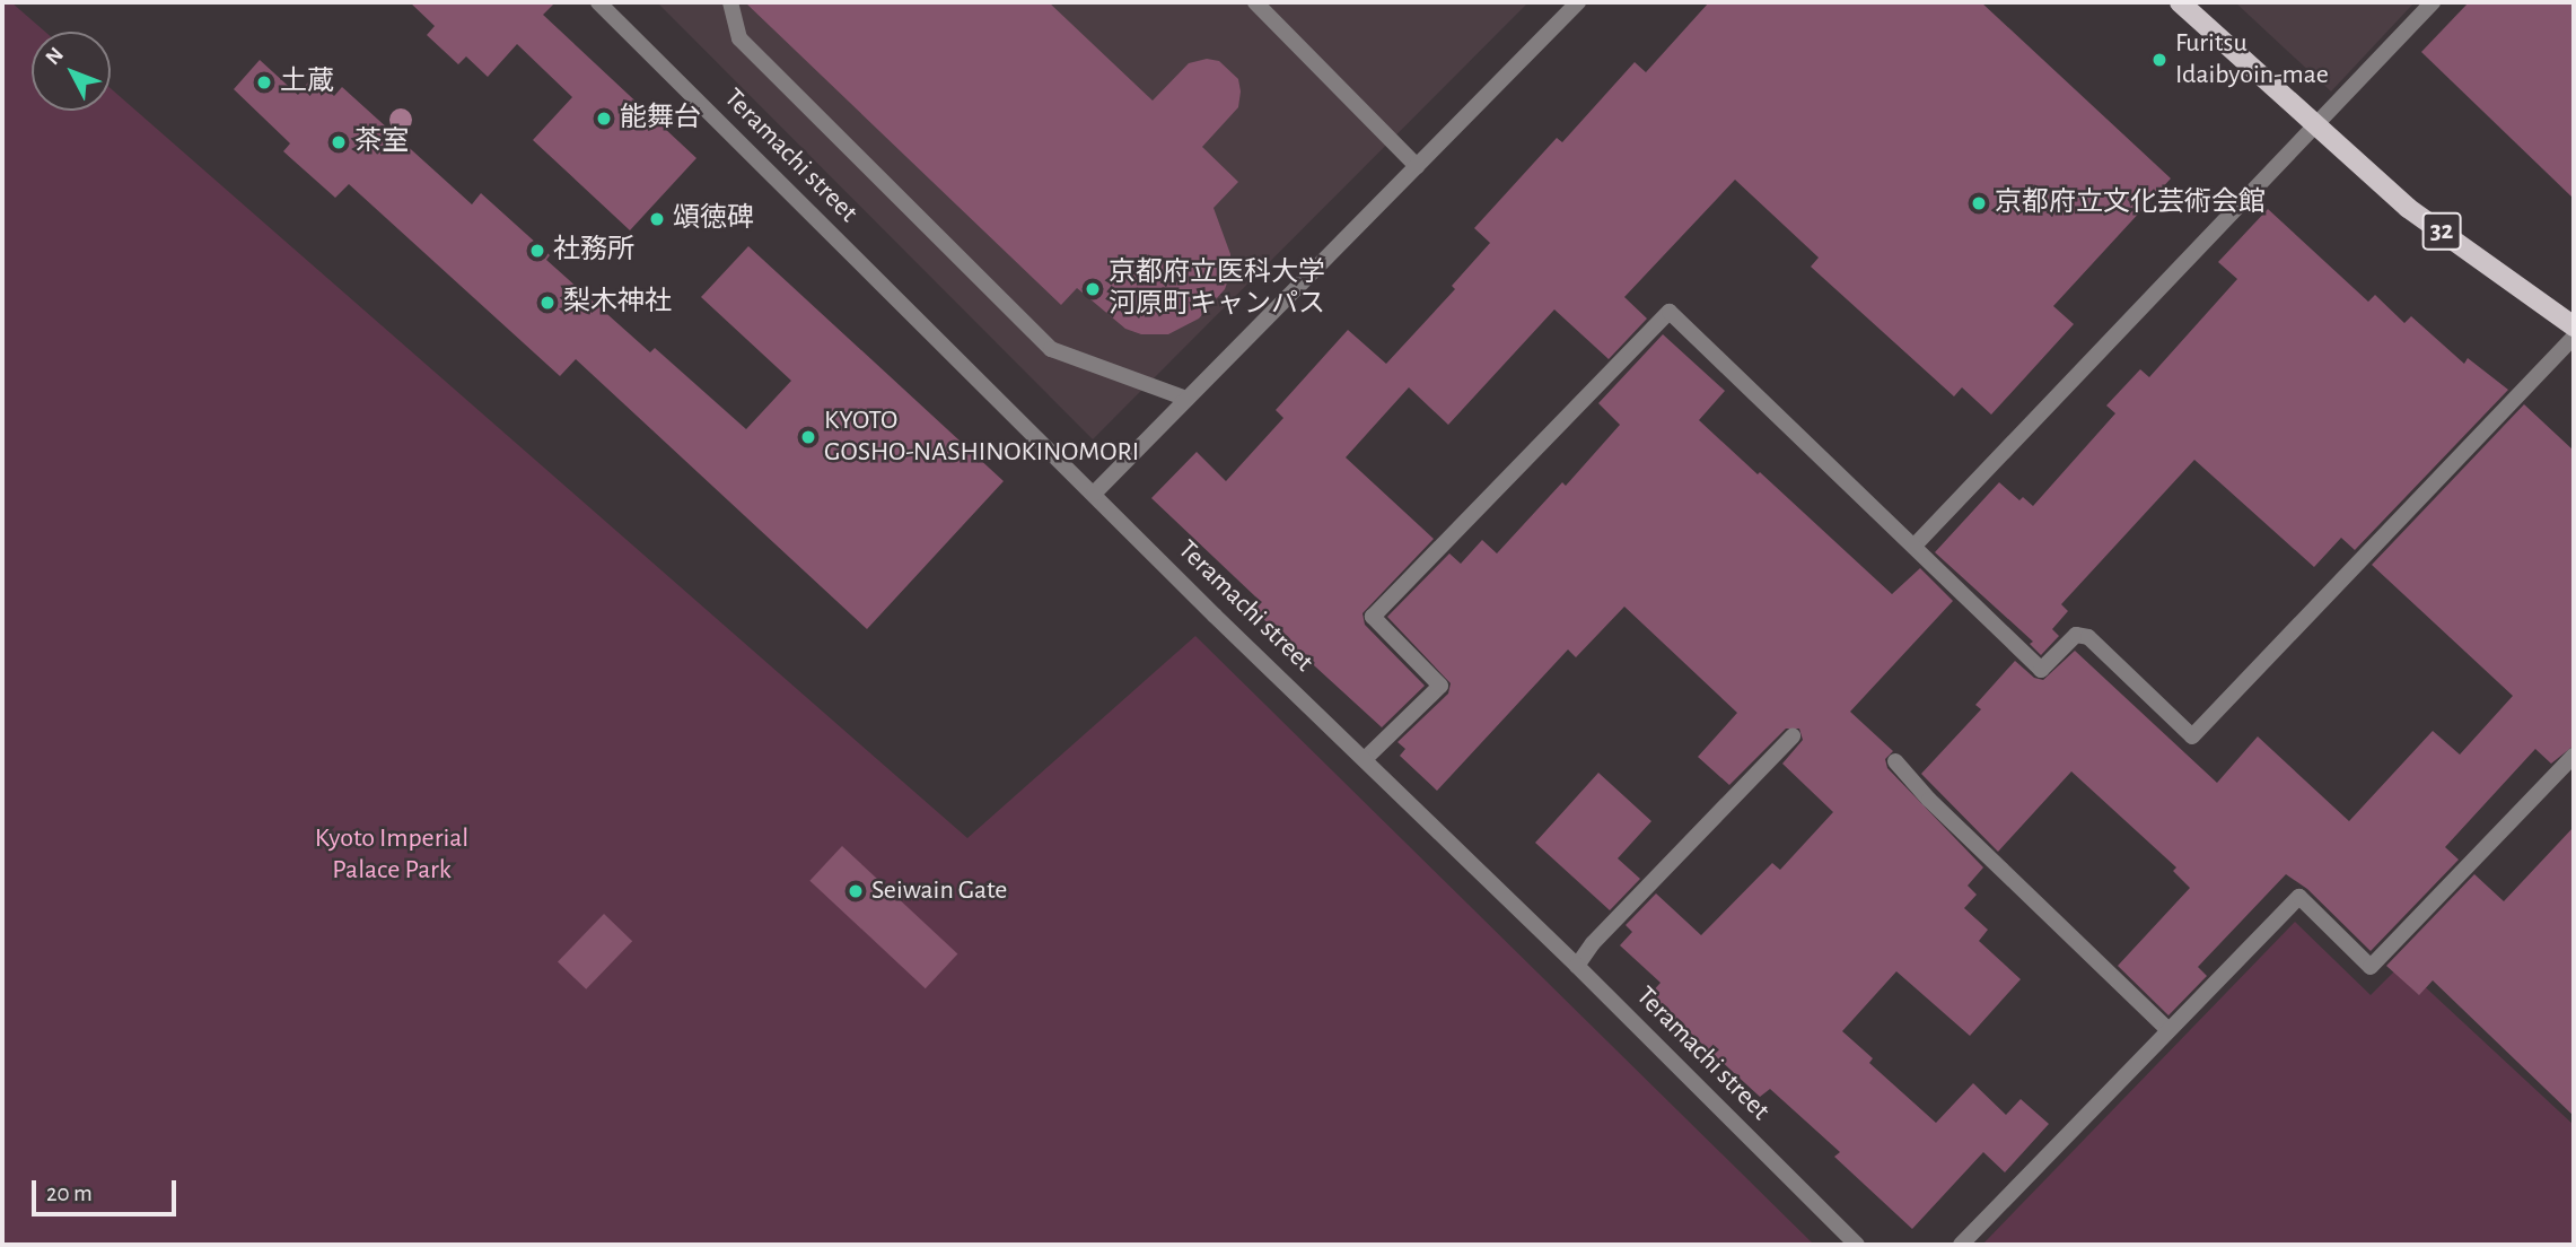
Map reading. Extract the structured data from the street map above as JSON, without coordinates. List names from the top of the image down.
{
  "streets": {
    "main road": ["32"],
    "street": ["Teramachi street"]
  },
  "parks": ["Kyoto Imperial Palace Park"],
  "places": [
    "Furitsu Idaibyoin-mae",
    "土蔵",
    "能舞台",
    "茶室",
    "京都府立文化芸術会館",
    "頌徳碑",
    "社務所",
    "京都府立医科大学 河原町キャンパス",
    "梨木神社",
    "KYOTO GOSHO-NASHINOKINOMORI",
    "Seiwain Gate"
  ],
  "scale_bar": "20 m",
  "north": "top left"
}
